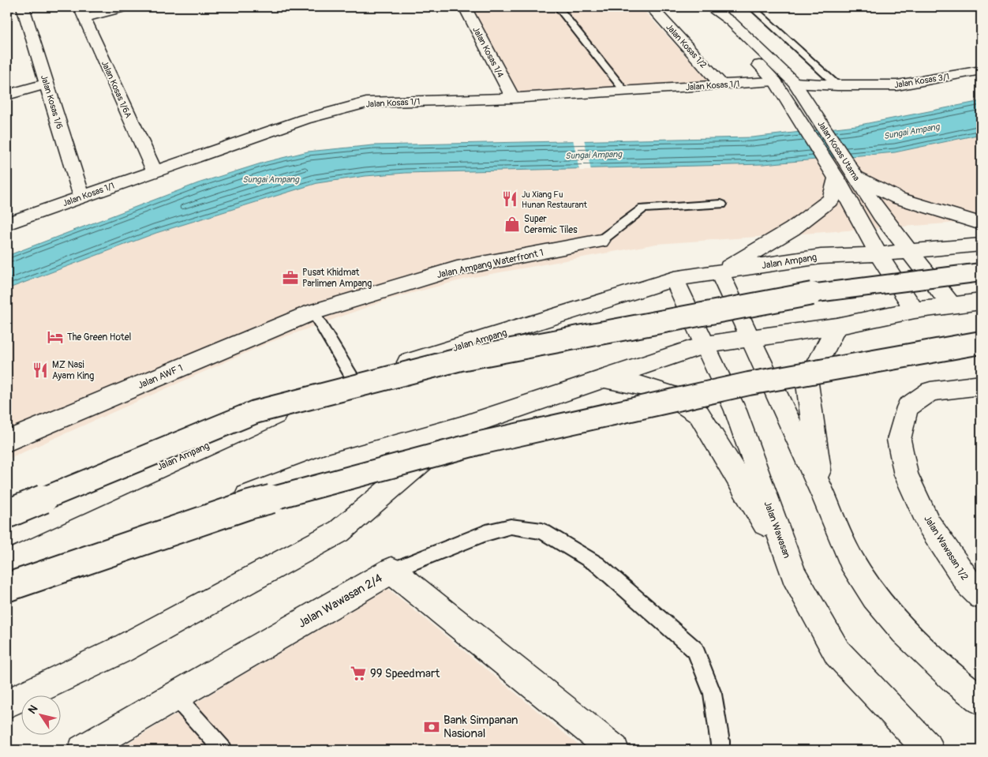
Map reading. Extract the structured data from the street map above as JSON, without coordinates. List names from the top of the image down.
{
  "streets": {
    "main road": [
      "Jalan Kosas 1/2",
      "Jalan Kosas 1/4",
      "Jalan Kosas 3/1",
      "Jalan Kosas 1/1",
      "Jalan Kosas 1/6A",
      "Jalan Kosas 1/6",
      "Jalan Kosas Utama",
      "Jalan Ampang",
      "Jalan Ampang Waterfront 1",
      "Jalan AWF 1",
      "Jalan Wawasan",
      "Jalan Wawasan 1/2",
      "Jalan Wawasan 2/4"
    ]
  },
  "crossings": [
    ["Jalan Kosas 1/2", "Jalan Kosas 1/1"],
    ["Jalan Kosas 1/4", "Jalan Kosas 1/1"],
    ["Jalan Kosas 3/1", "Jalan Kosas Utama"],
    ["Jalan Kosas 1/1", "Jalan Kosas 1/6A"],
    ["Jalan Kosas 1/1", "Jalan Kosas 1/6"],
    ["Jalan Kosas 1/1", "Jalan Kosas Utama"],
    ["Jalan Kosas Utama", "Jalan Ampang"],
    ["Jalan Ampang", "Jalan Wawasan"],
    ["Jalan Ampang Waterfront 1", "Jalan AWF 1"]
  ],
  "water": ["Sungai Ampang"],
  "places": {
    "restaurant": ["Ju Xiang Fu Hunan Restaurant", "MZ Nasi Ayam King"],
    "shop": ["Super Ceramic Tiles"],
    "office": ["Pusat Khidmat Parlimen Ampang"],
    "hotel": ["The Green Hotel"],
    "supermarket": ["99 Speedmart"],
    "bank": ["Bank Simpanan Nasional"]
  },
  "north": "top left"
}
